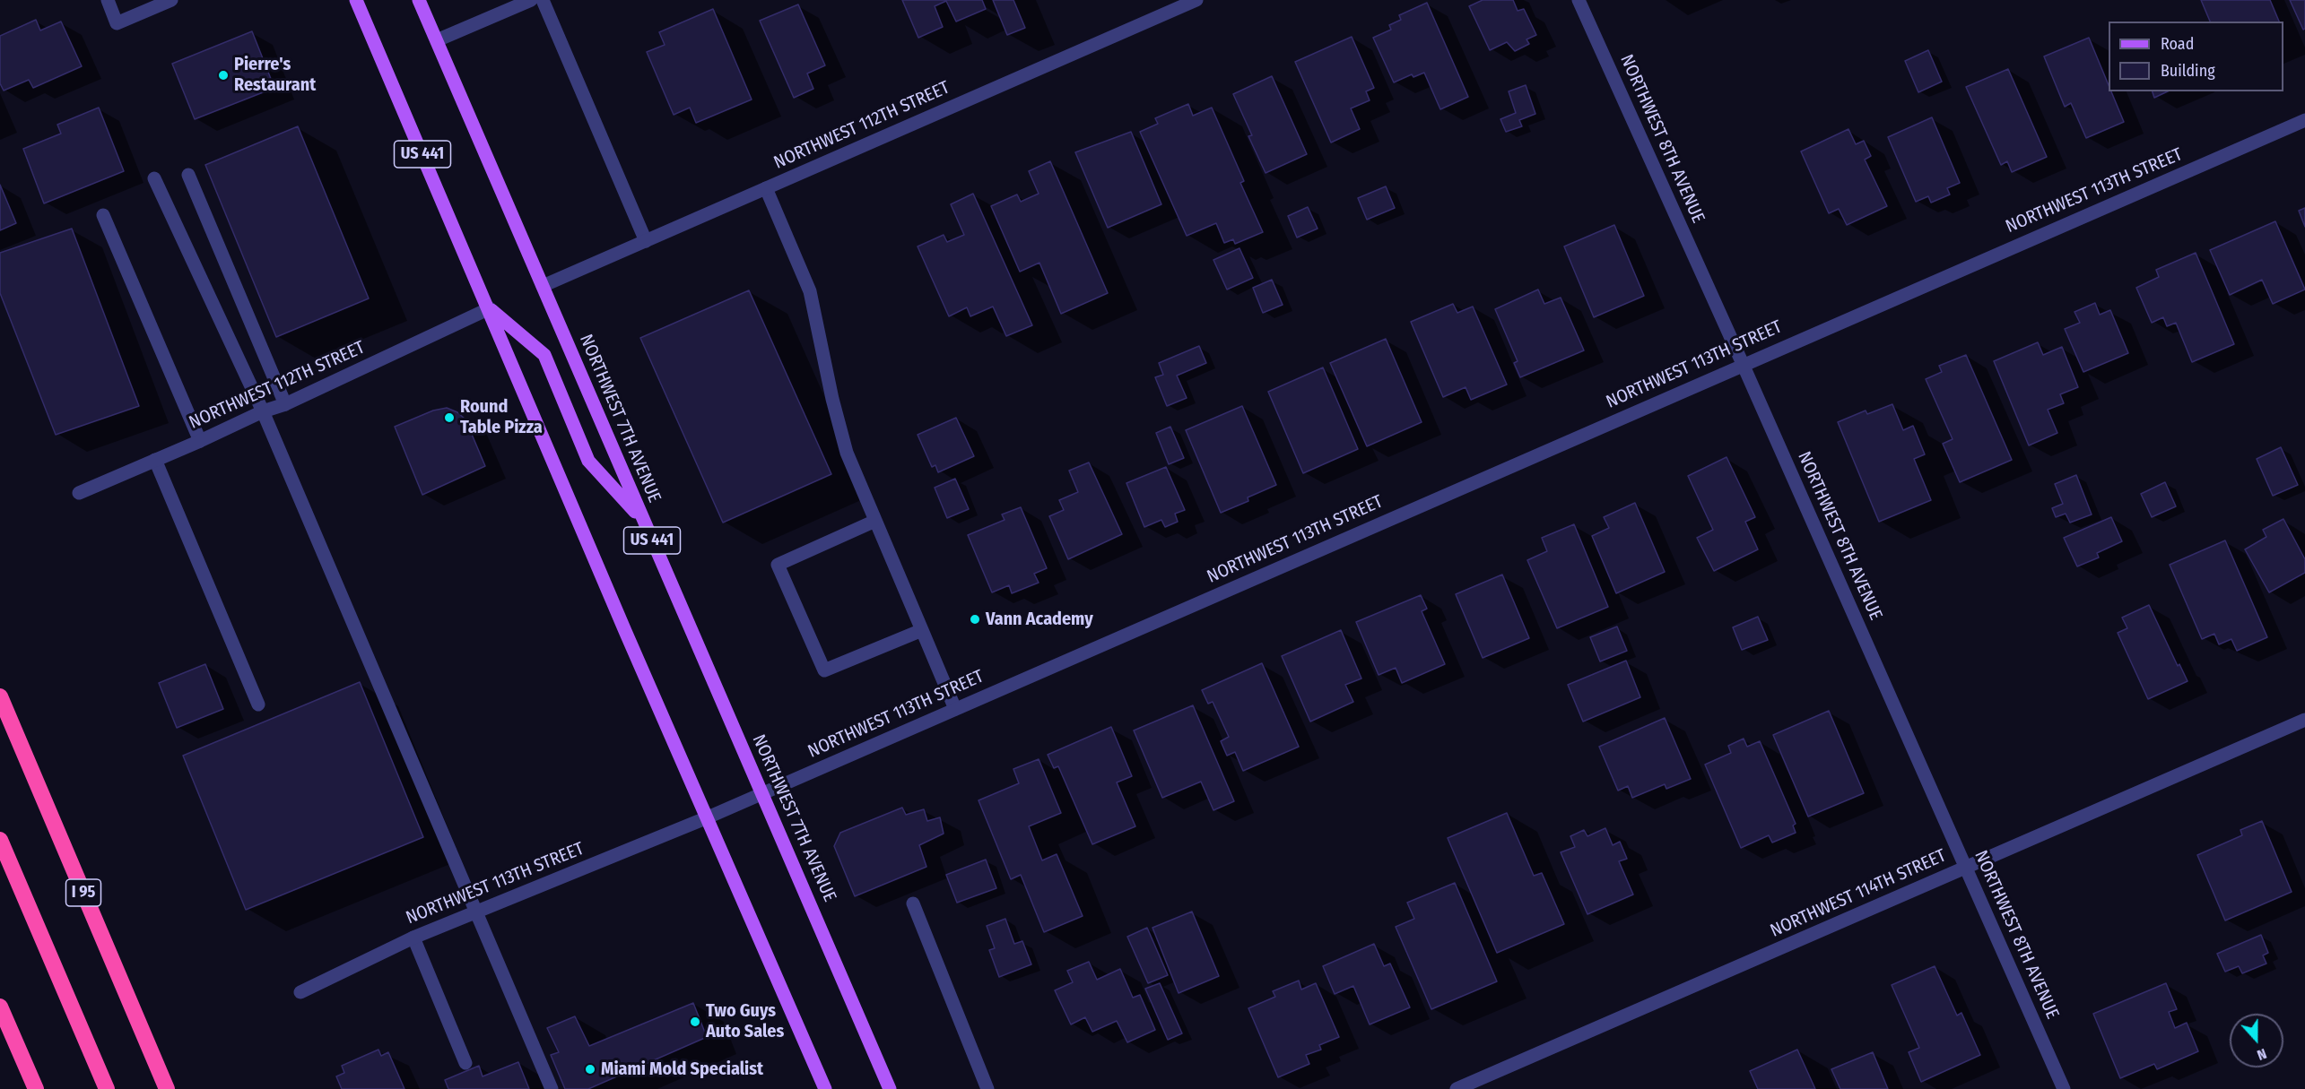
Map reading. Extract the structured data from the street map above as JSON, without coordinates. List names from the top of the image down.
{
  "streets": {
    "highway": ["I 95"],
    "main road": ["US 441", "NORTHWEST 7TH AVENUE"],
    "street": [
      "NORTHWEST 112TH STREET",
      "NORTHWEST 8TH AVENUE",
      "NORTHWEST 113TH STREET",
      "NORTHWEST 114TH STREET"
    ]
  },
  "crossings": [
    ["NORTHWEST 112TH STREET", "US 441"],
    ["NORTHWEST 112TH STREET", "NORTHWEST 7TH AVENUE"],
    ["NORTHWEST 8TH AVENUE", "NORTHWEST 113TH STREET"],
    ["NORTHWEST 8TH AVENUE", "NORTHWEST 114TH STREET"],
    ["US 441", "NORTHWEST 113TH STREET"],
    ["NORTHWEST 113TH STREET", "NORTHWEST 7TH AVENUE"]
  ],
  "places": [
    "Pierre's Restaurant",
    "Round Table Pizza",
    "Vann Academy",
    "Two Guys Auto Sales",
    "Miami Mold Specialist"
  ],
  "legend": ["Road", "Building"],
  "north": "bottom"
}
